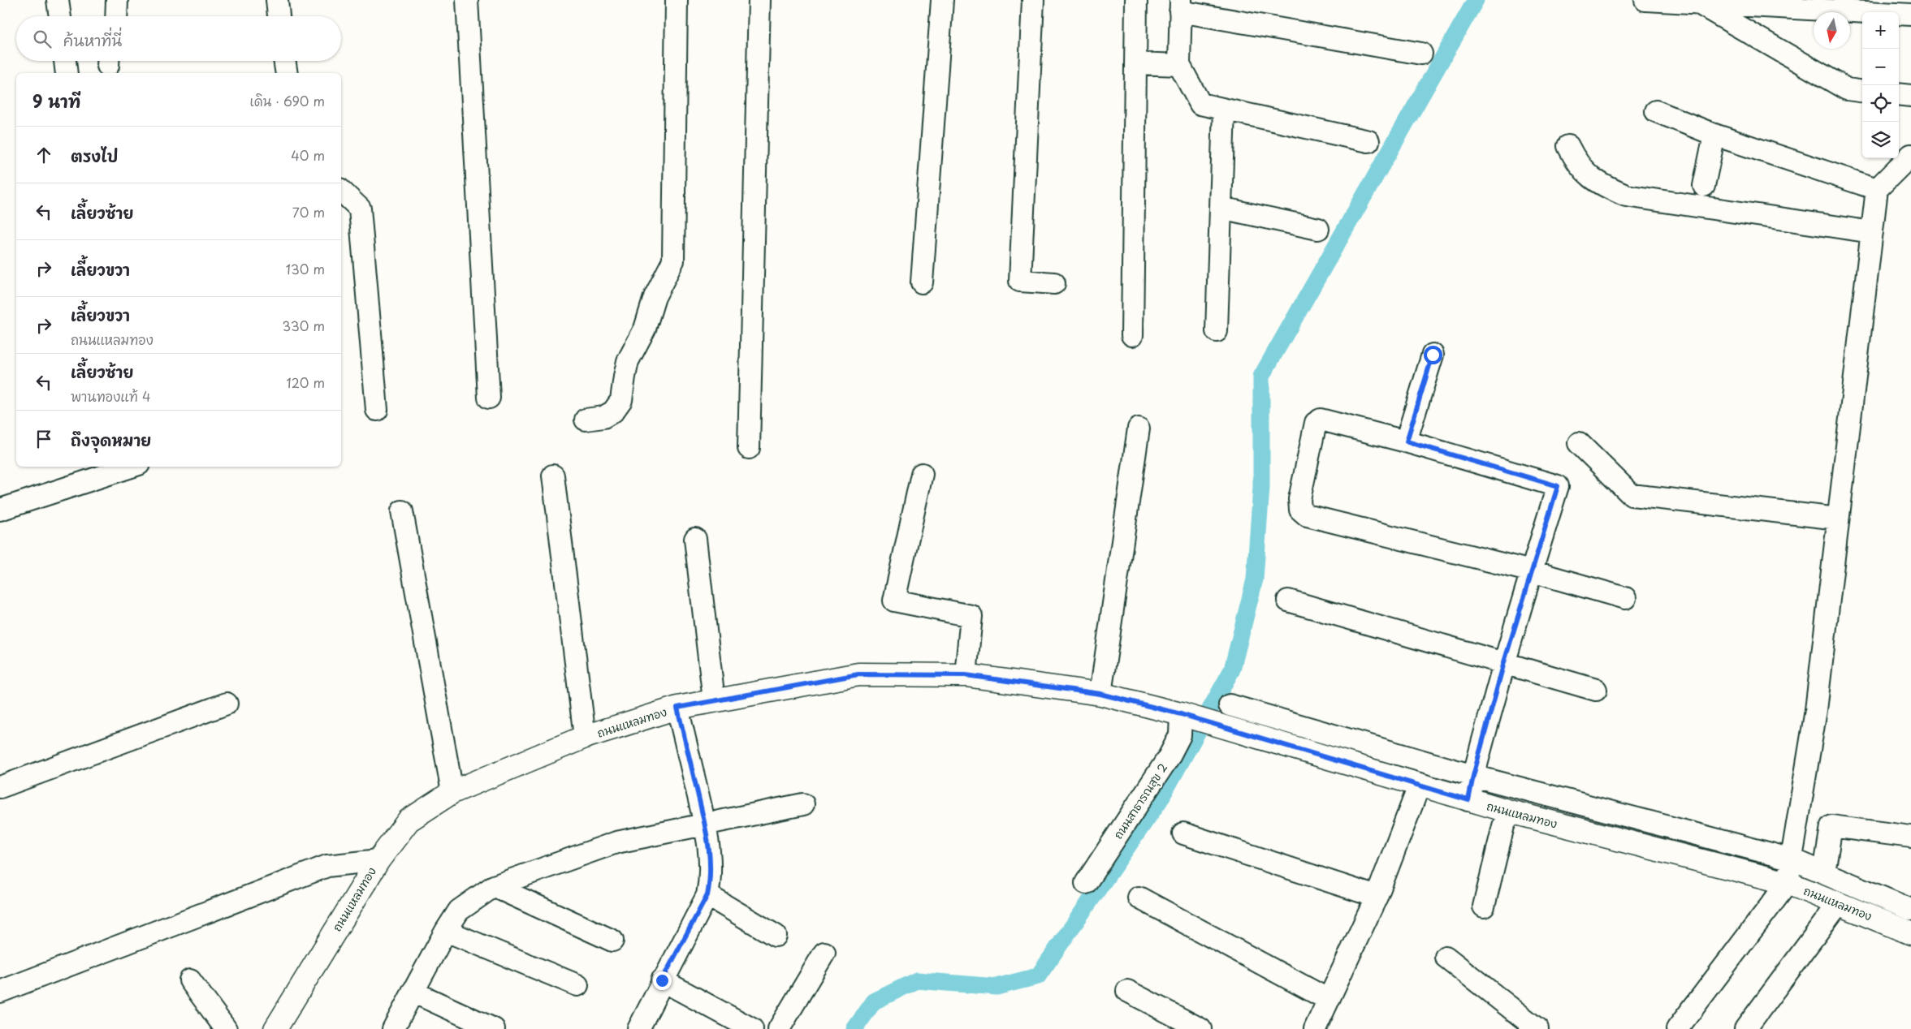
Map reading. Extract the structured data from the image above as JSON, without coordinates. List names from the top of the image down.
{
  "streets": {
    "main road": ["ถนนแหลมทอง"],
    "street": ["ถนนสาธารณสุข 2"]
  },
  "crossings": [
    ["ถนนแหลมทอง", "ถนนสาธารณสุข 2"]
  ],
  "north": "bottom",
  "page": {
    "map_buttons": ["+", "−"],
    "search": "ค้นหาที่นี่",
    "heading": ["9 นาที", "เดิน · 690 m"],
    "list": [
      ["ตรงไป", "40 m"],
      ["เลี้ยวซ้าย", "70 m"],
      ["เลี้ยวขวา", "130 m"],
      ["เลี้ยวขวา", "ถนนแหลมทอง", "330 m"],
      ["เลี้ยวซ้าย", "พานทองแท้ 4", "120 m"],
      "ถึงจุดหมาย"
    ]
  }
}
